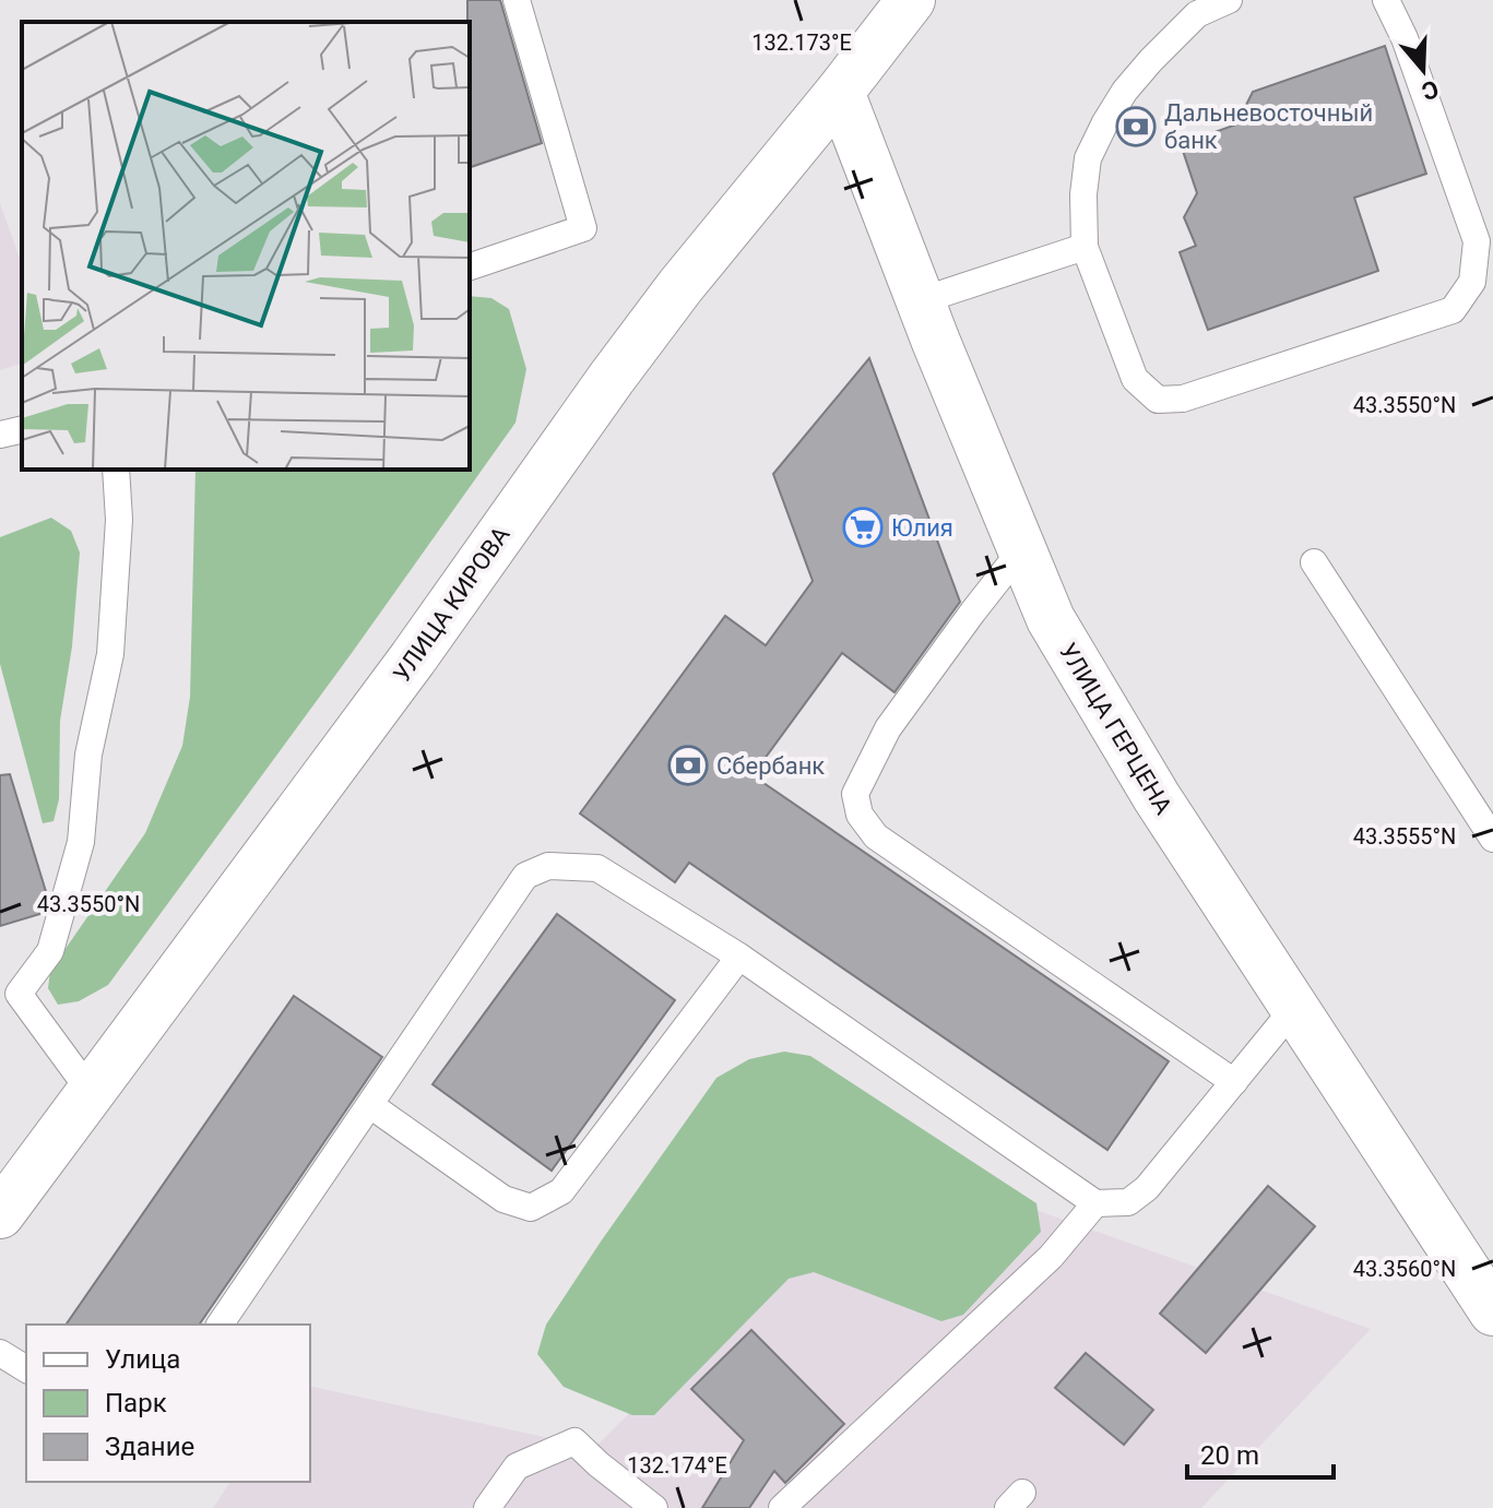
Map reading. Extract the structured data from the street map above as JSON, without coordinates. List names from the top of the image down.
{
  "streets": {
    "main road": ["УЛИЦА КИРОВА", "УЛИЦА ГЕРЦЕНА"]
  },
  "crossings": [
    ["УЛИЦА КИРОВА", "УЛИЦА ГЕРЦЕНА"]
  ],
  "places": {
    "bank": ["Дальневосточный банк", "Сбербанк"],
    "supermarket": ["Юлия"]
  },
  "legend": ["Улица", "Парк", "Здание"],
  "scale_bar": "20 m",
  "north": "bottom",
  "coordinates": [
    "132.173°E",
    "43.3550°N",
    "43.3555°N",
    "43.3560°N",
    "132.174°E"
  ]
}
